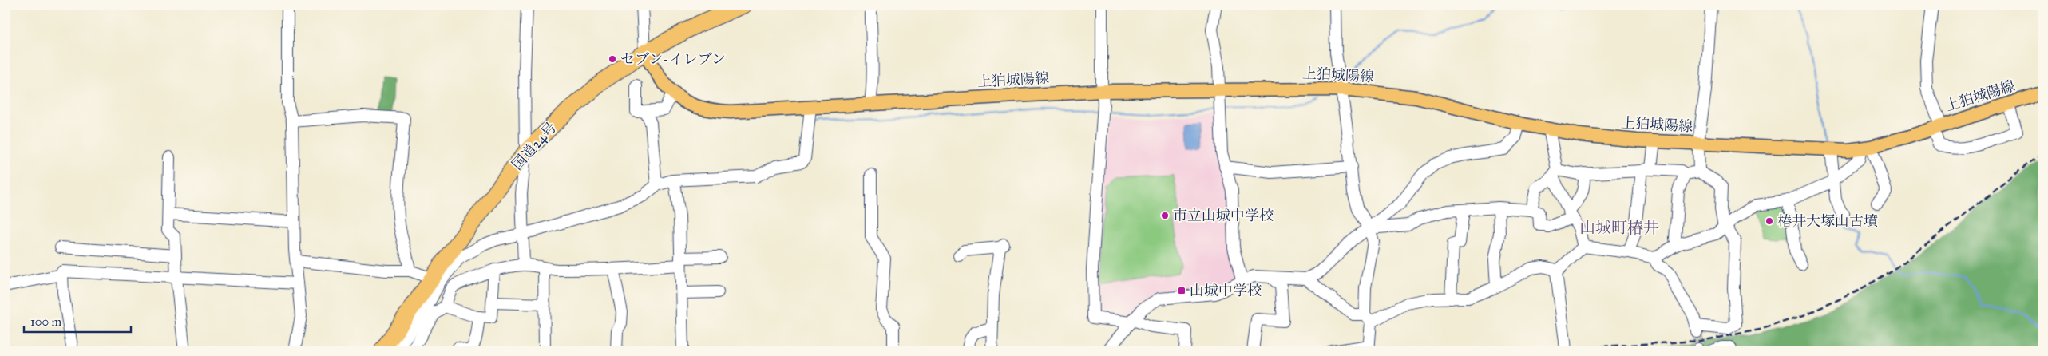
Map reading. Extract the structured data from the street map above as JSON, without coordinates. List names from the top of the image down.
{
  "streets": {
    "highway": ["国道24号"],
    "main road": ["上狛城陽線"]
  },
  "crossings": [
    ["上狛城陽線", "国道24号"]
  ],
  "districts": ["山城町椿井"],
  "places": {
    "other": ["セブン-イレブン", "市立山城中学校", "椿井大塚山古墳"],
    "transit": ["山城中学校"]
  },
  "scale_bar": "100 m"
}
